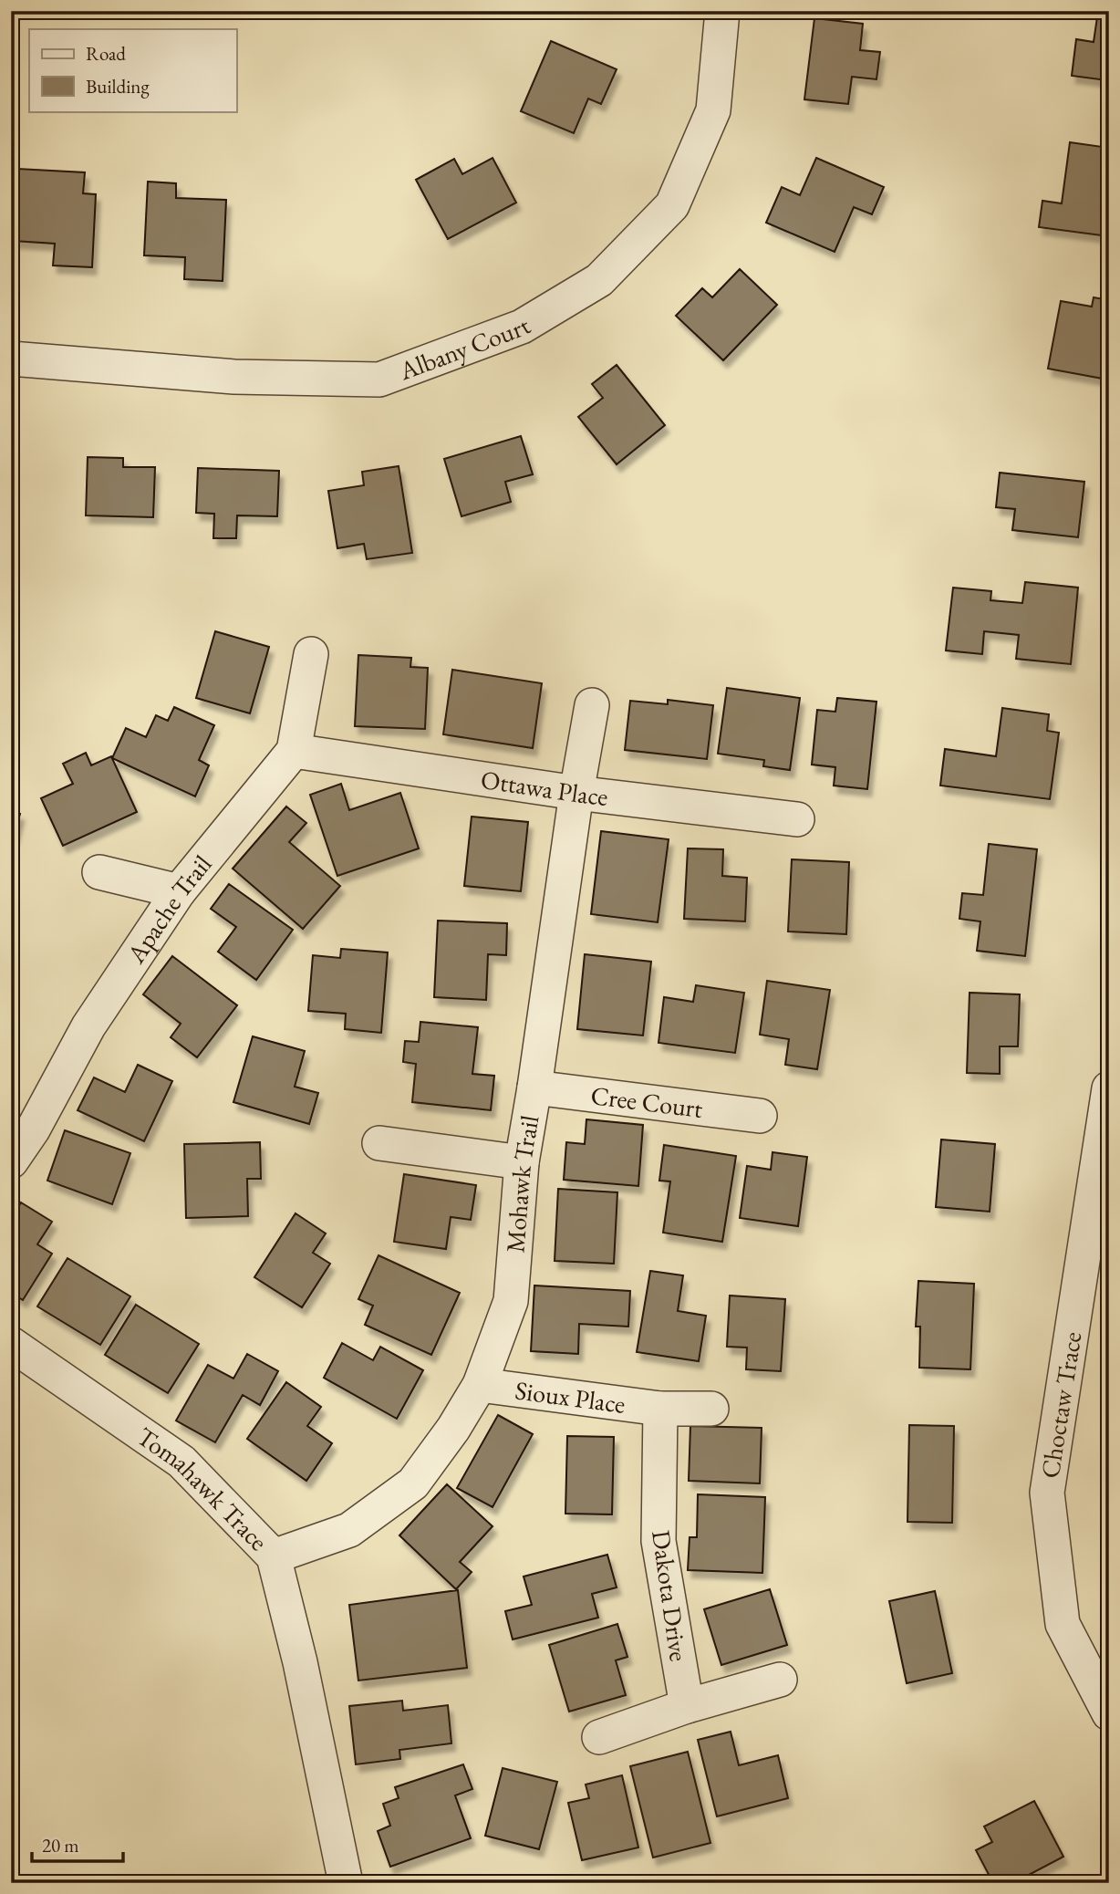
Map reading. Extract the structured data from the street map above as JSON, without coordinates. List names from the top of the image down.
{
  "streets": {
    "street": [
      "Albany Court",
      "Ottawa Place",
      "Apache Trail",
      "Cree Court",
      "Mohawk Trail",
      "Sioux Place",
      "Choctaw Trace",
      "Tomahawk Trace",
      "Dakota Drive"
    ]
  },
  "crossings": [
    ["Ottawa Place", "Apache Trail"],
    ["Ottawa Place", "Mohawk Trail"],
    ["Cree Court", "Mohawk Trail"],
    ["Mohawk Trail", "Sioux Place"],
    ["Mohawk Trail", "Tomahawk Trace"],
    ["Sioux Place", "Dakota Drive"]
  ],
  "legend": ["Road", "Building"],
  "scale_bar": "20 m"
}
